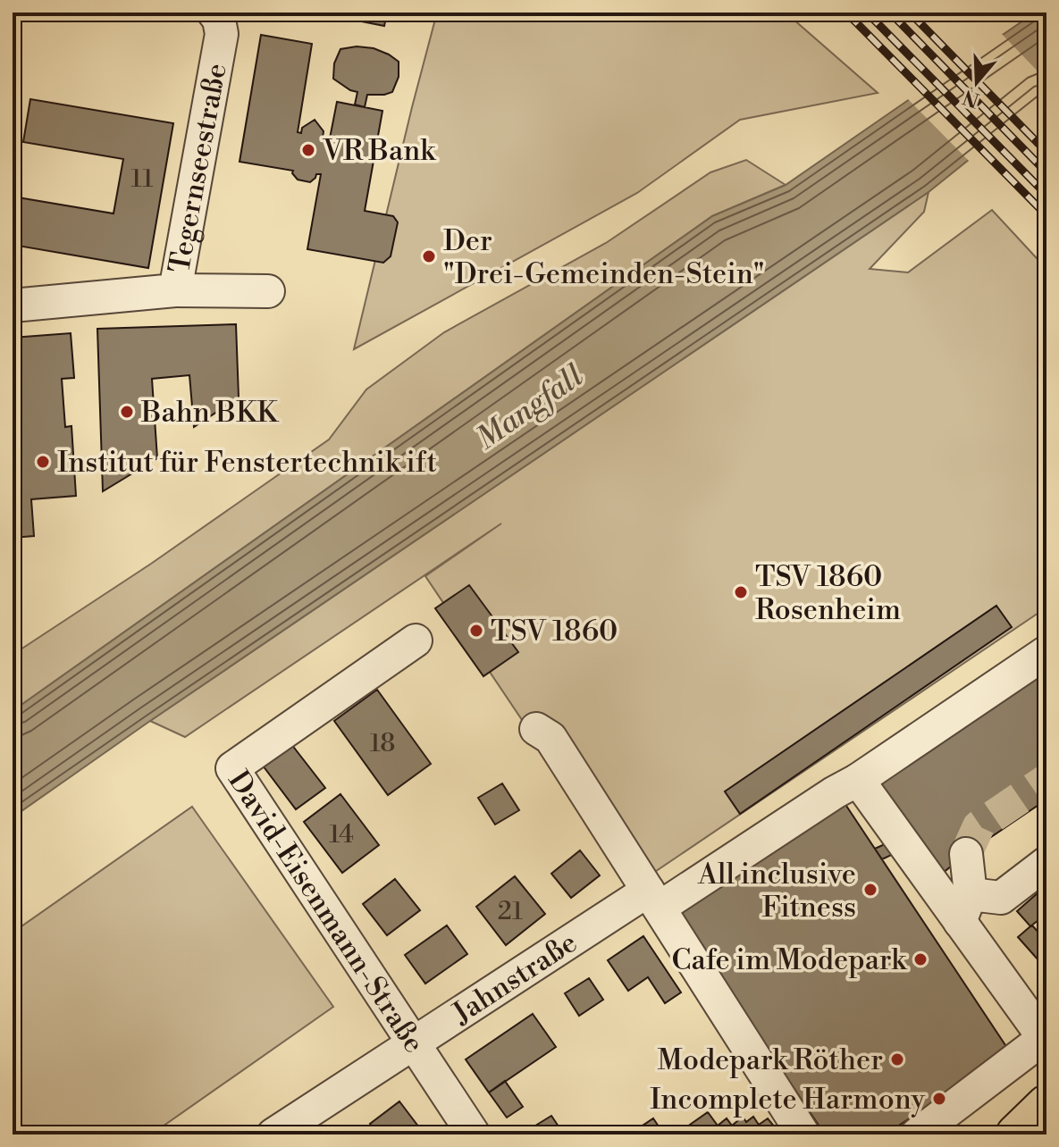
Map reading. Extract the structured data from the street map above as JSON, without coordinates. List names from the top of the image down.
{
  "streets": {
    "street": ["Tegernseestraße", "David-Eisenmann-Straße", "Jahnstraße"]
  },
  "crossings": [
    ["David-Eisenmann-Straße", "Jahnstraße"]
  ],
  "water": ["Mangfall"],
  "places": [
    "VR Bank",
    "Der \"Drei-Gemeinden-Stein\"",
    "Bahn BKK",
    "Institut für Fenstertechnik ift",
    "TSV 1860 Rosenheim",
    "TSV 1860",
    "All inclusive Fitness",
    "Cafe im Modepark",
    "Modepark Röther",
    "Incomplete Harmony"
  ],
  "house_numbers": [
    "11",
    "18",
    "14",
    "21"
  ],
  "north": "bottom"
}
